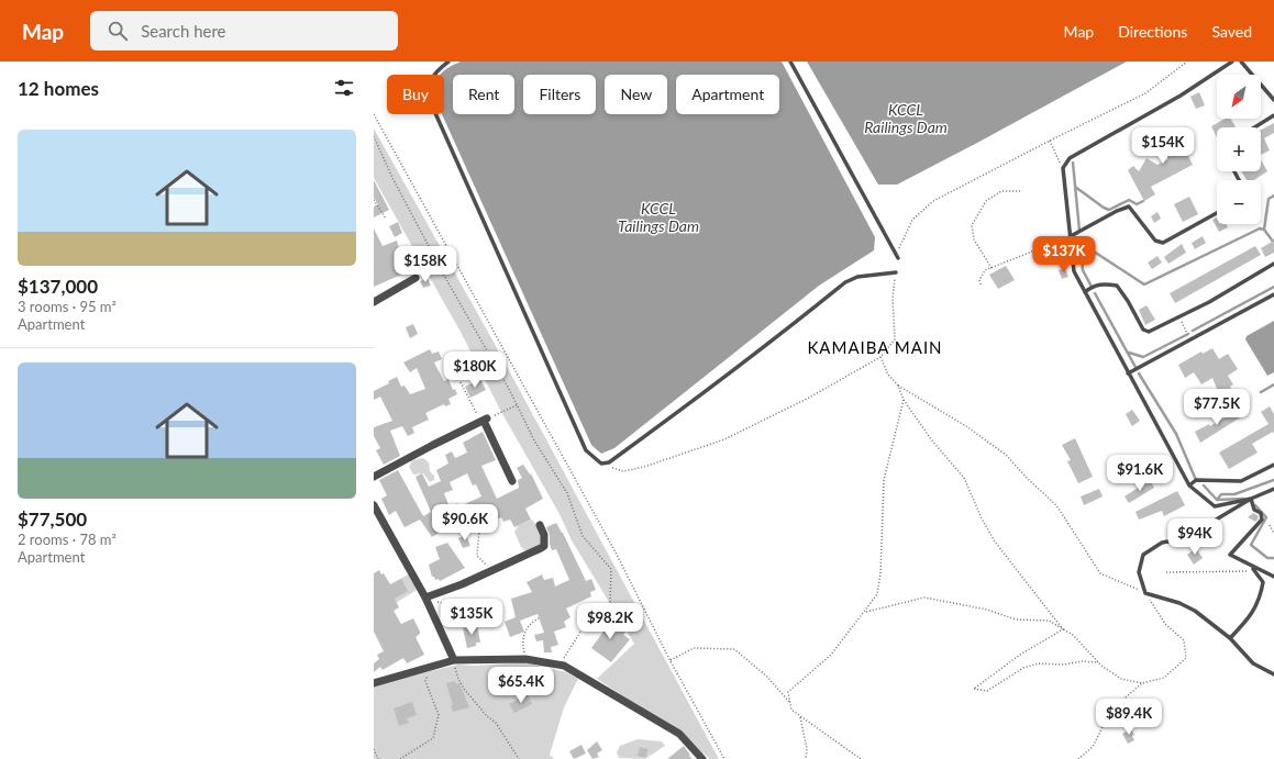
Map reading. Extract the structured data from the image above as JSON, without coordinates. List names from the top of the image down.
{
  "districts": ["KAMAIBA MAIN"],
  "water": ["KCCL Railings Dam", "KCCL Tailings Dam"],
  "north": "bottom left",
  "page": {
    "header": "Map",
    "search": "Search here",
    "nav": ["Map", "Directions", "Saved"],
    "heading": "12 homes",
    "map_buttons": ["+", "−"],
    "chip": [
      "Buy",
      "Rent",
      "Filters",
      "New",
      "Apartment"
    ],
    "list": [
      {
        "name": "$137,000",
        "note": "3 rooms · 95 m² · Apartment"
      },
      {
        "name": "$77,500",
        "note": "2 rooms · 78 m² · Apartment"
      }
    ],
    "price": [
      "$154K",
      "$137K",
      "$158K",
      "$180K",
      "$77.5K",
      "$91.6K",
      "$90.6K",
      "$94K",
      "$135K",
      "$98.2K",
      "$65.4K",
      "$89.4K"
    ]
  }
}
